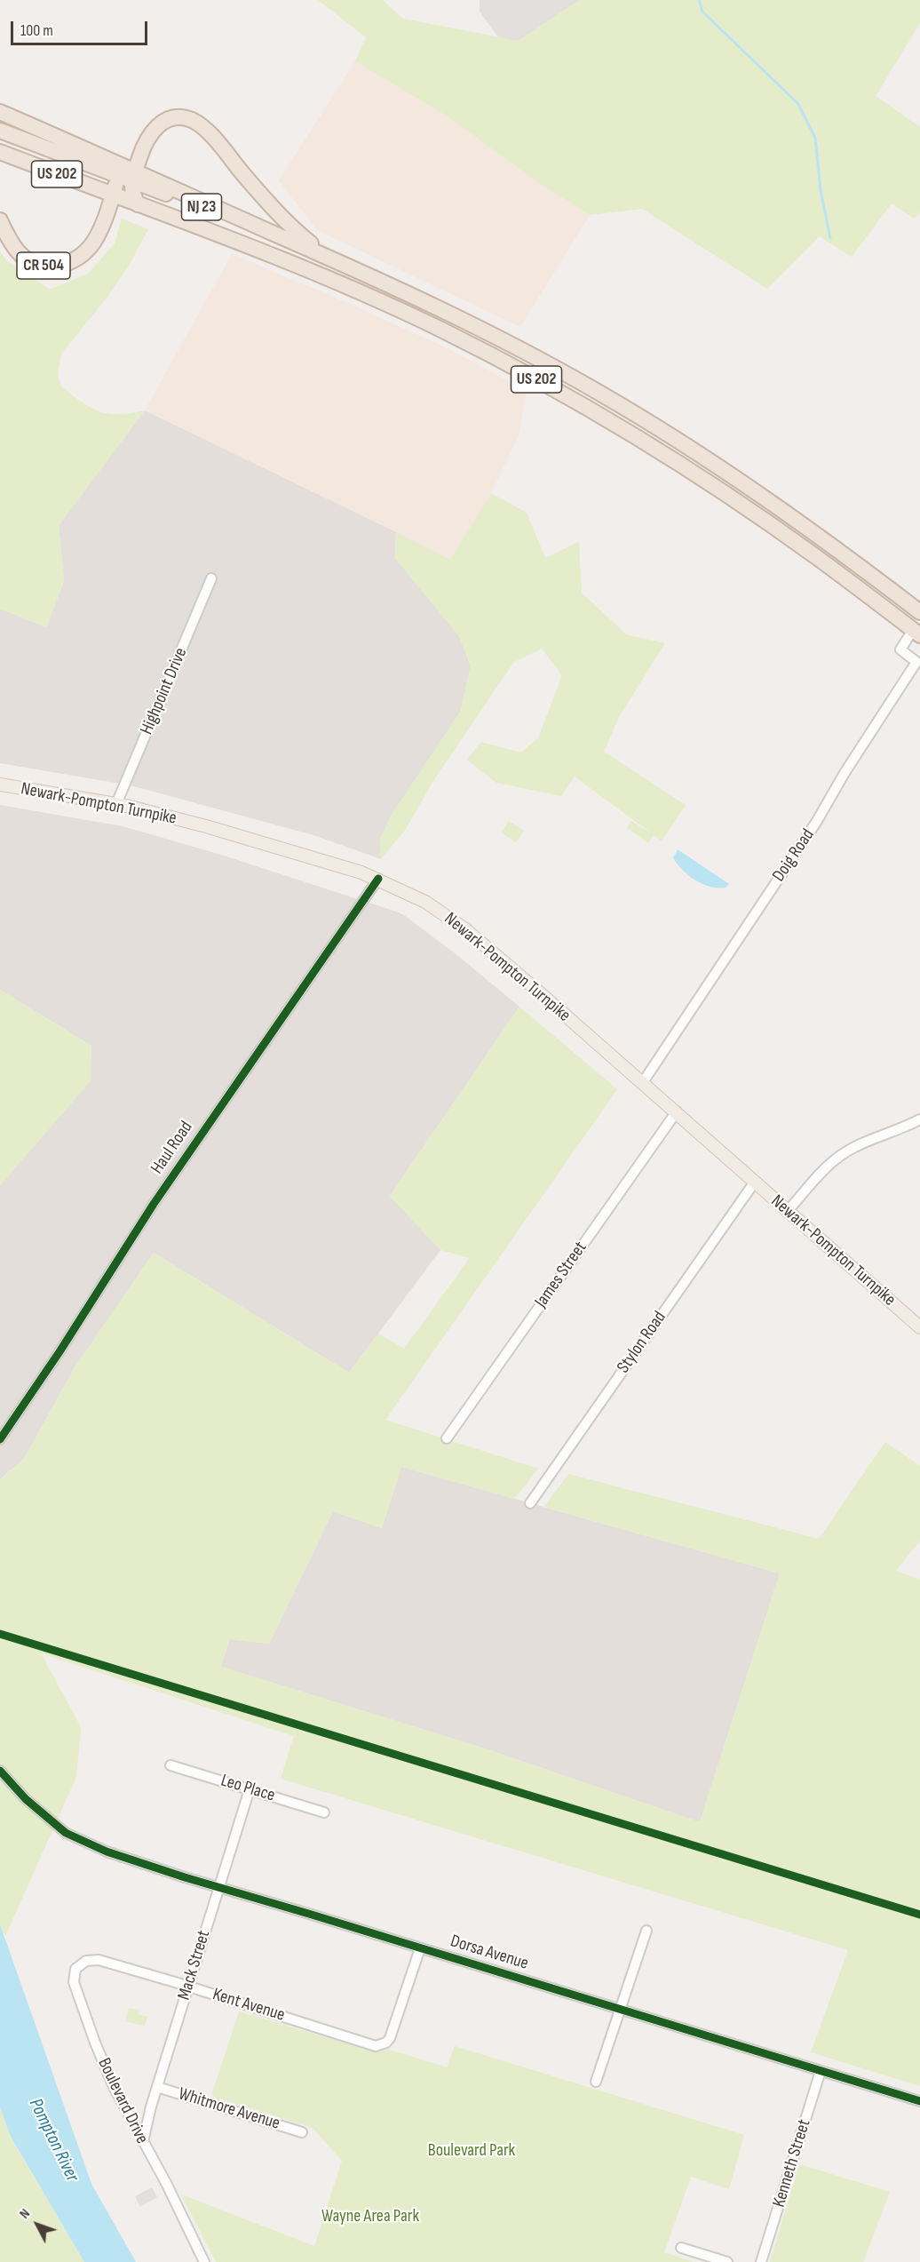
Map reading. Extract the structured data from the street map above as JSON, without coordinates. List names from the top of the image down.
{
  "streets": {
    "highway": ["US 202", "NJ 23", "CR 504"],
    "main road": ["Newark-Pompton Turnpike"],
    "street": [
      "Highpoint Drive",
      "Doig Road",
      "Haul Road",
      "James Street",
      "Stylon Road",
      "Leo Place",
      "Dorsa Avenue",
      "Mack Street",
      "Kent Avenue",
      "Boulevard Drive",
      "Whitmore Avenue",
      "Kenneth Street"
    ]
  },
  "crossings": [
    ["US 202", "NJ 23"],
    ["US 202", "CR 504"],
    ["US 202", "Doig Road"],
    ["NJ 23", "CR 504"],
    ["Highpoint Drive", "Newark-Pompton Turnpike"],
    ["Newark-Pompton Turnpike", "Doig Road"],
    ["Newark-Pompton Turnpike", "Haul Road"],
    ["Newark-Pompton Turnpike", "James Street"],
    ["Newark-Pompton Turnpike", "Stylon Road"],
    ["Leo Place", "Mack Street"],
    ["Dorsa Avenue", "Mack Street"],
    ["Dorsa Avenue", "Kent Avenue"],
    ["Dorsa Avenue", "Kenneth Street"],
    ["Mack Street", "Kent Avenue"],
    ["Mack Street", "Boulevard Drive"],
    ["Mack Street", "Whitmore Avenue"],
    ["Kent Avenue", "Boulevard Drive"]
  ],
  "water": ["Pompton River"],
  "parks": ["Boulevard Park", "Wayne Area Park"],
  "scale_bar": "100 m",
  "north": "top left"
}
